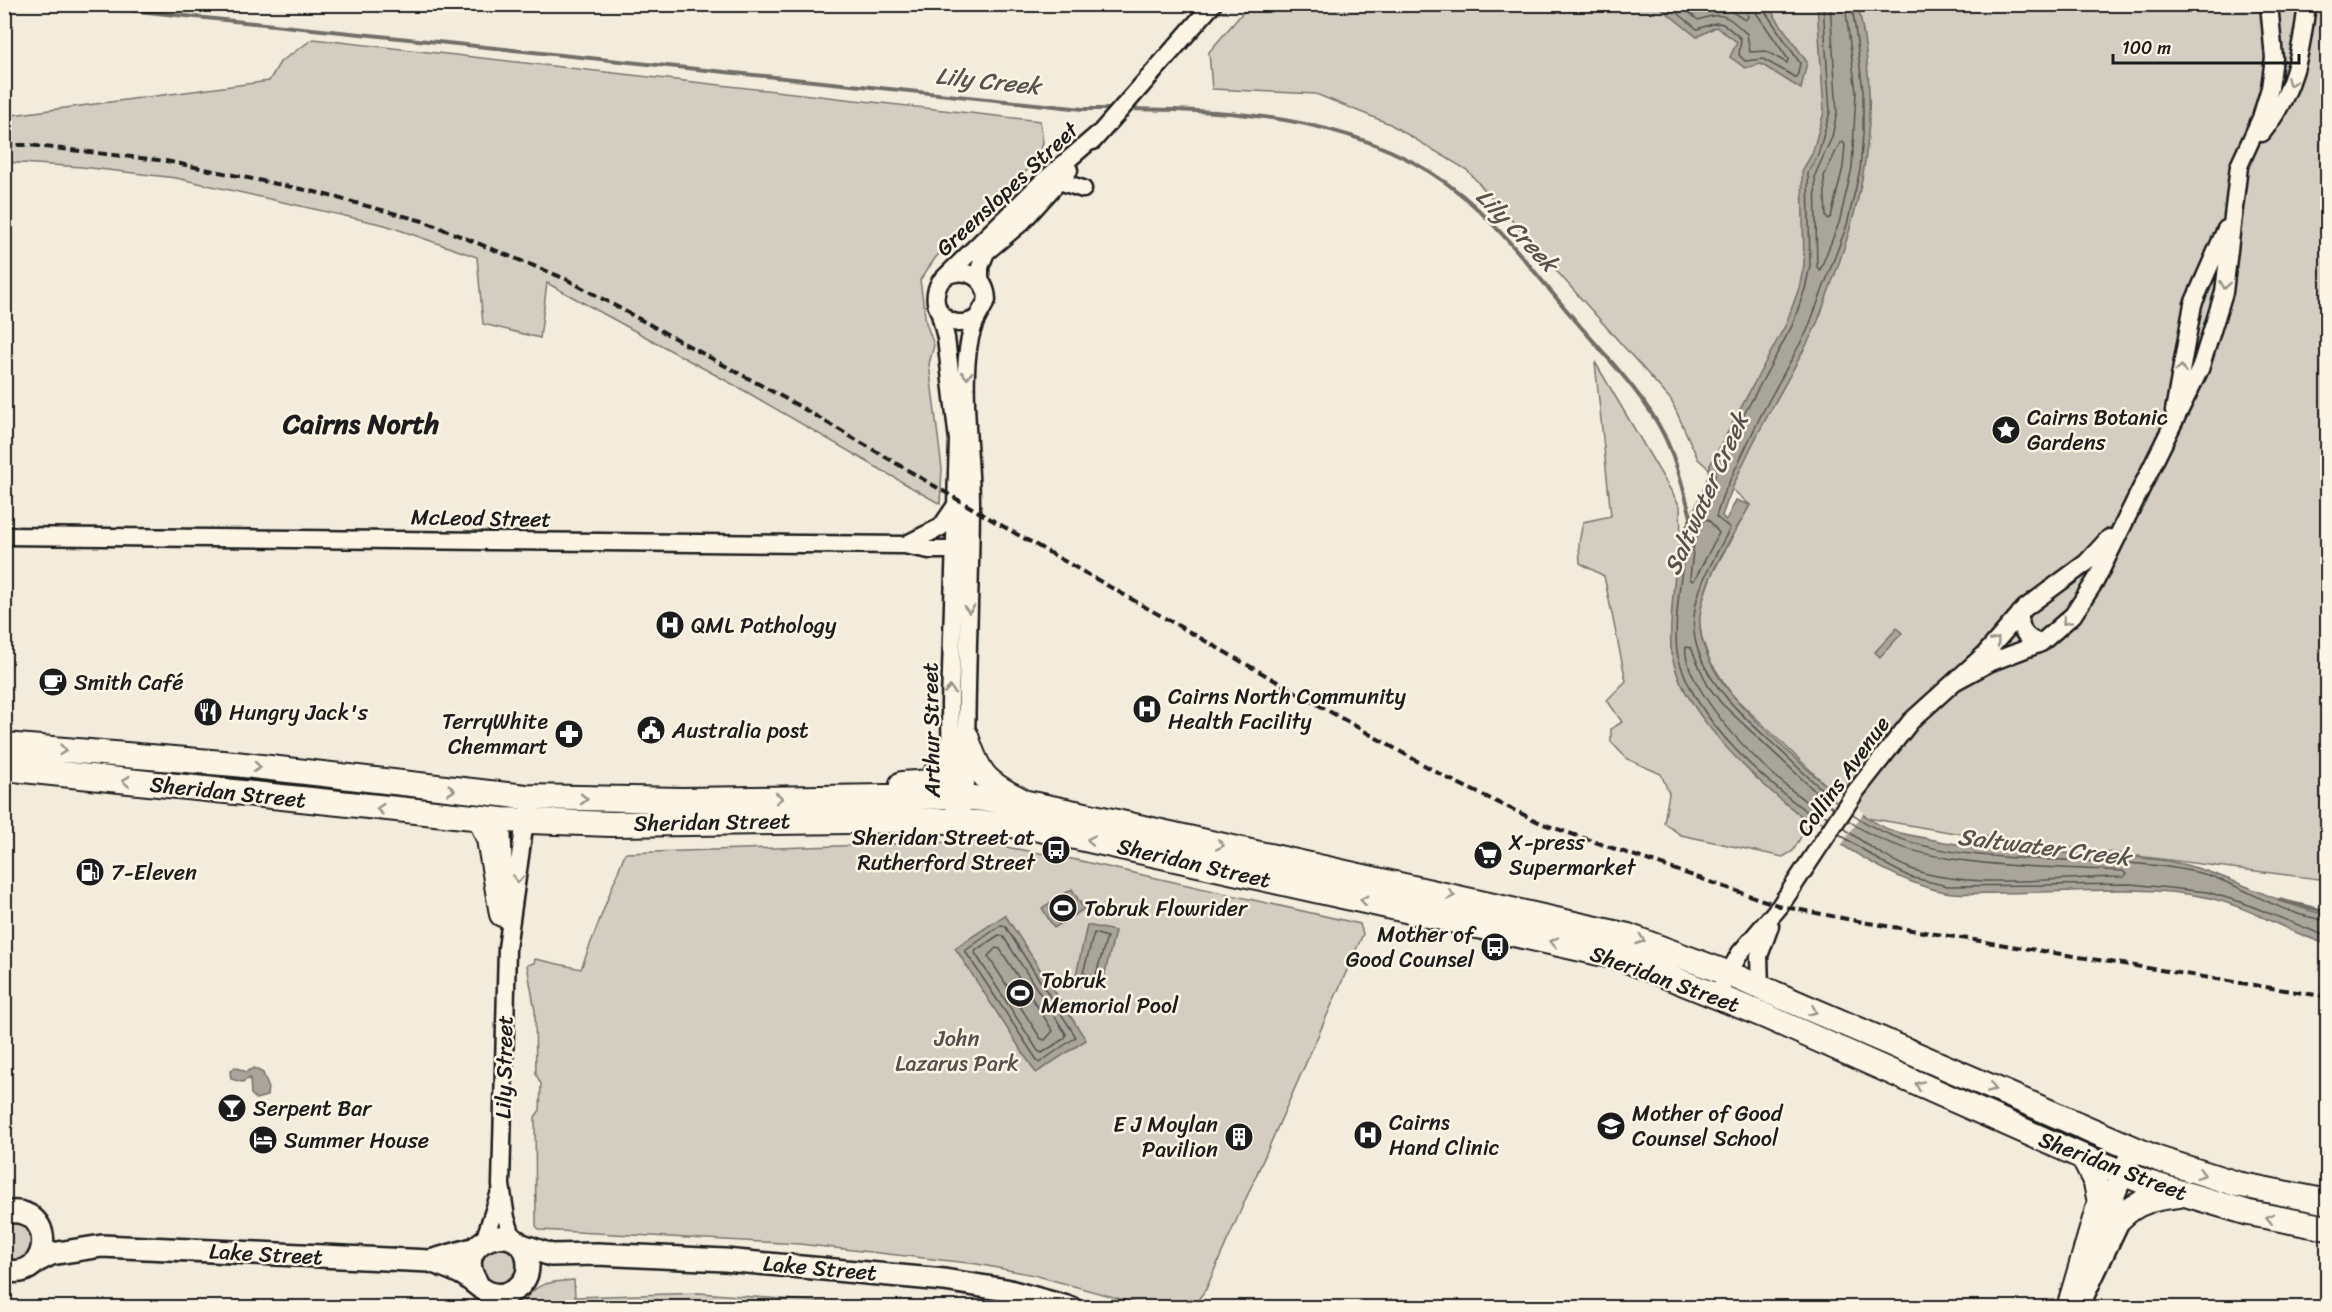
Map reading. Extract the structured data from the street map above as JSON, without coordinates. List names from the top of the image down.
{
  "streets": {
    "highway": ["Sheridan Street", "Lily Street"],
    "main road": ["Lake Street"],
    "street": [
      "Greenslopes Street",
      "McLeod Street",
      "Arthur Street",
      "Collins Avenue"
    ]
  },
  "crossings": [
    ["Greenslopes Street", "Arthur Street"],
    ["McLeod Street", "Arthur Street"],
    ["Arthur Street", "Sheridan Street"],
    ["Collins Avenue", "Sheridan Street"],
    ["Sheridan Street", "Lily Street"],
    ["Lily Street", "Lake Street"]
  ],
  "districts": ["Cairns North"],
  "water": ["Lily Creek", "Saltwater Creek"],
  "parks": ["John Lazarus Park"],
  "places": {
    "place": ["Cairns Botanic Gardens"],
    "hospital": ["QML Pathology", "Cairns North Community Health Facility", "Cairns Hand Clinic"],
    "cafe": ["Smith Café"],
    "restaurant": ["Hungry Jack's"],
    "public building": ["Australia post"],
    "pharmacy": ["TerryWhite Chemmart"],
    "bus stop": ["Sheridan Street at Rutherford Street", "Mother of Good Counsel"],
    "supermarket": ["X-press Supermarket"],
    "fuel station": ["7-Eleven"],
    "sports": ["Tobruk Flowrider", "Tobruk Memorial Pool"],
    "bar": ["Serpent Bar"],
    "school or university": ["Mother of Good Counsel School"],
    "building": ["E J Moylan Pavilion"],
    "hotel": ["Summer House"]
  },
  "scale_bar": "100 m"
}
